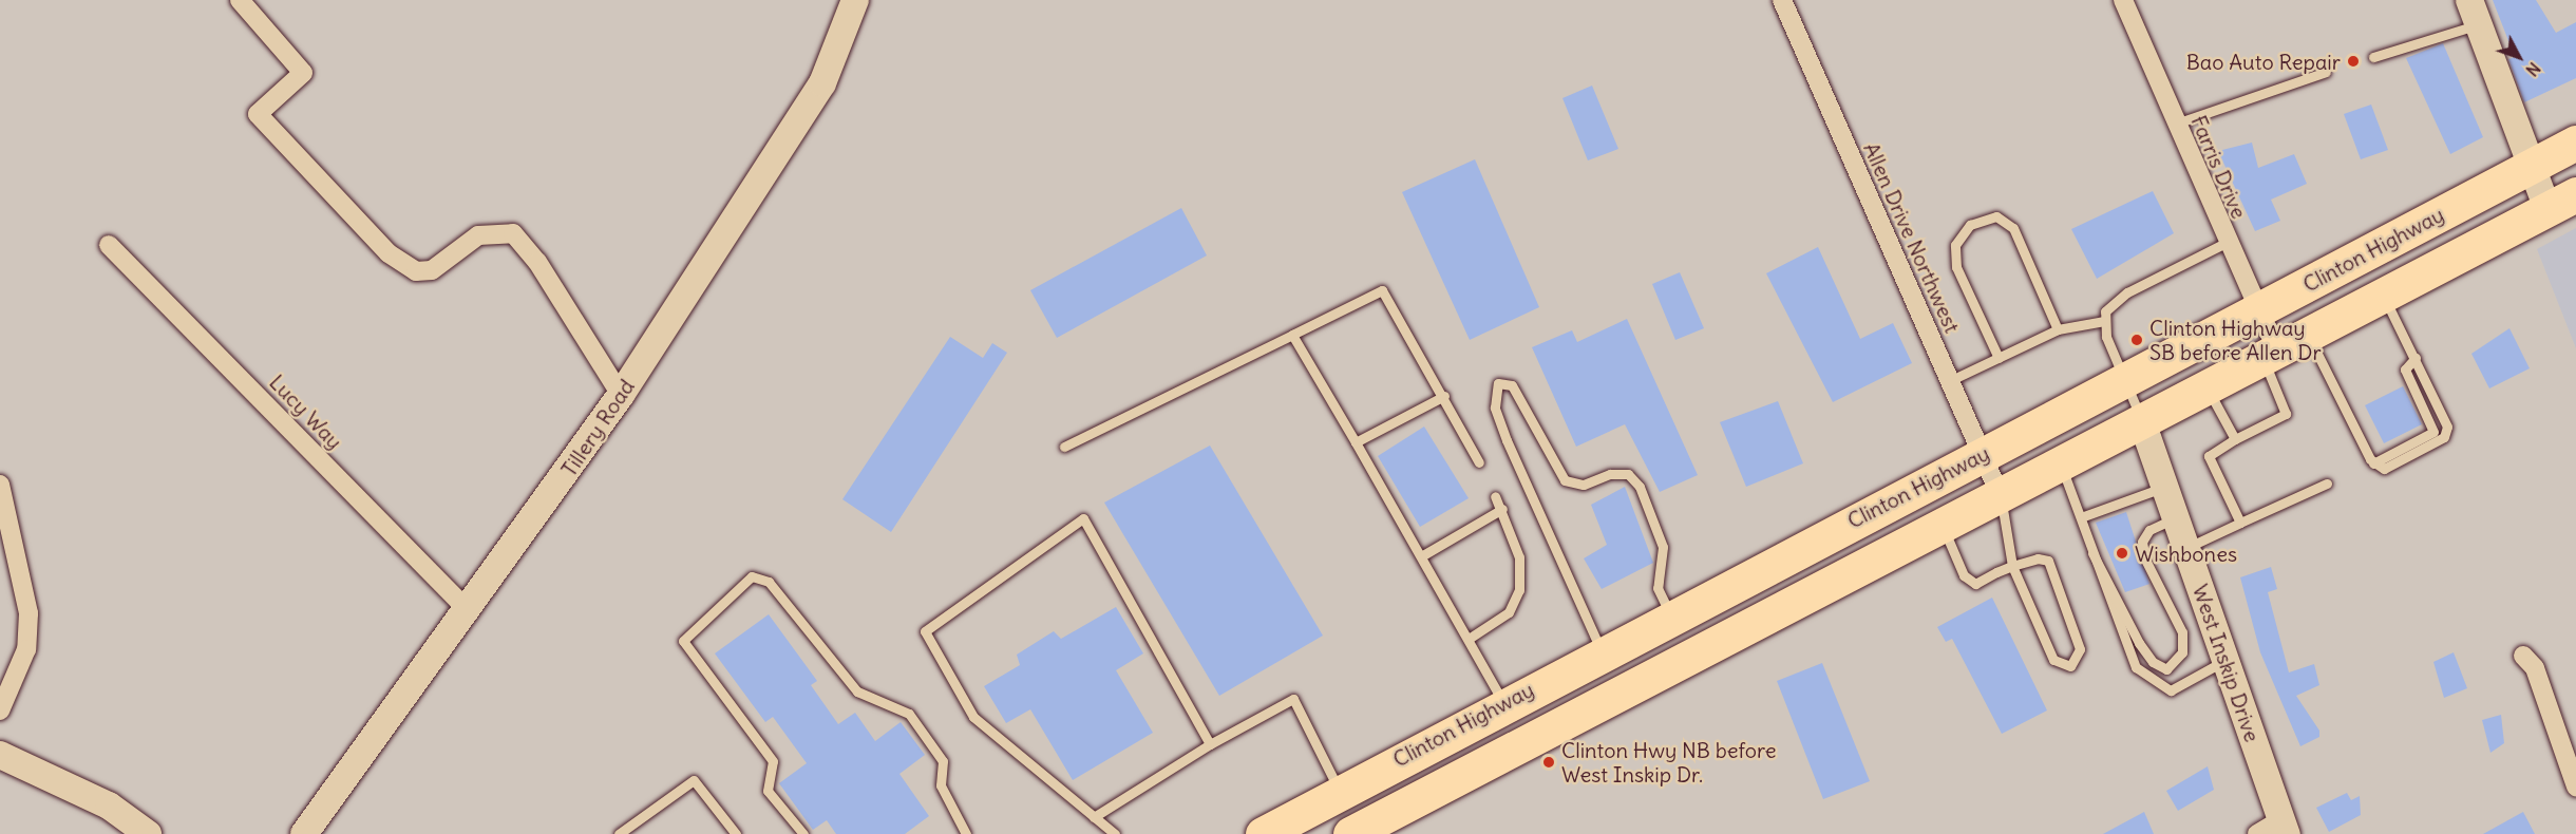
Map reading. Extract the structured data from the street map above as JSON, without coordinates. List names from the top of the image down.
{
  "streets": {
    "highway": ["Clinton Highway"],
    "street": [
      "Farris Drive",
      "Allen Drive Northwest",
      "Lucy Way",
      "Tillery Road",
      "West Inskip Drive"
    ]
  },
  "crossings": [
    ["Farris Drive", "Clinton Highway"],
    ["Allen Drive Northwest", "Clinton Highway"],
    ["Clinton Highway", "West Inskip Drive"],
    ["Lucy Way", "Tillery Road"]
  ],
  "places": [
    "Bao Auto Repair",
    "Clinton Highway SB before Allen Dr",
    "Wishbones",
    "Clinton Hwy NB before West Inskip Dr."
  ],
  "north": "bottom right"
}
